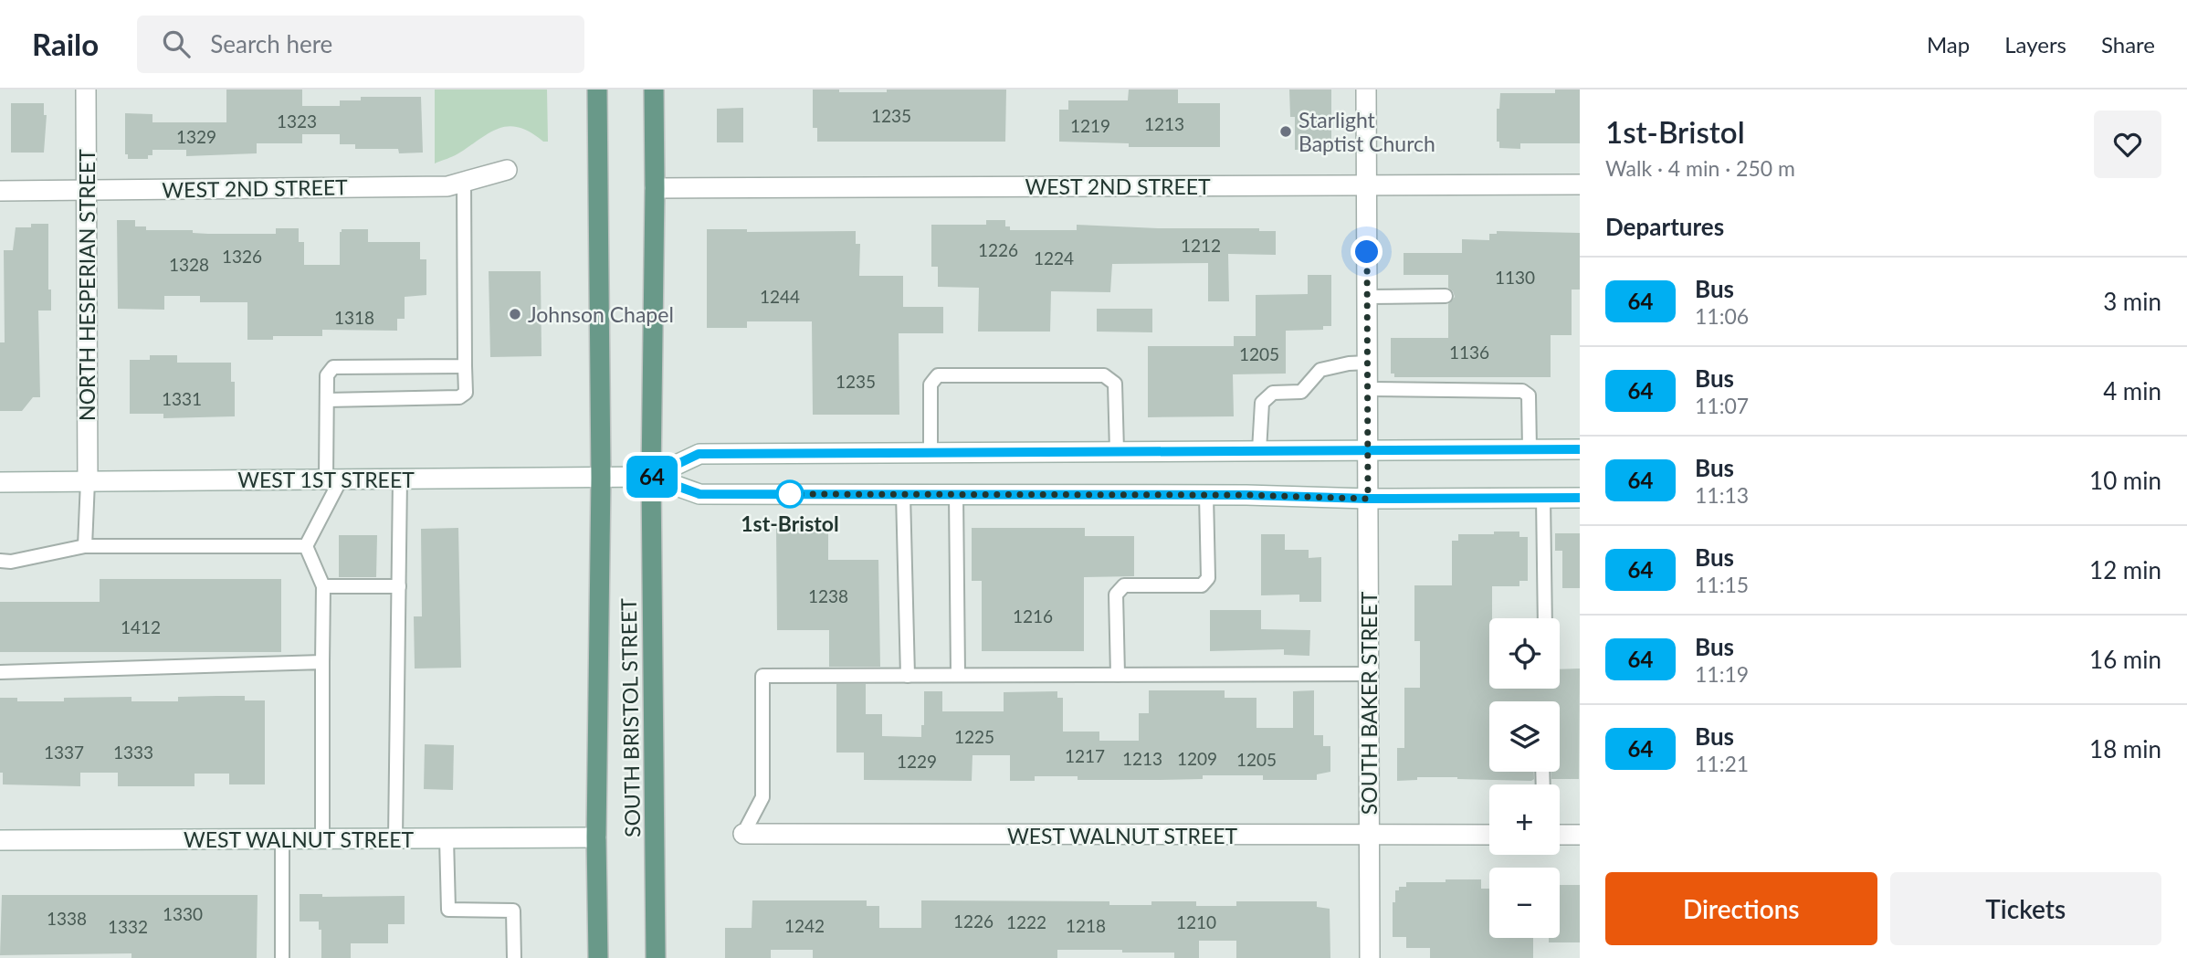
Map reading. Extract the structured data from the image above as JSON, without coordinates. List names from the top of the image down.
{
  "streets": {
    "main road": ["SOUTH BRISTOL STREET"],
    "street": [
      "WEST 2ND STREET",
      "NORTH HESPERIAN STREET",
      "WEST 1ST STREET",
      "SOUTH BAKER STREET",
      "WEST WALNUT STREET"
    ]
  },
  "crossings": [
    ["WEST 2ND STREET", "NORTH HESPERIAN STREET"],
    ["WEST 2ND STREET", "SOUTH BAKER STREET"],
    ["WEST 2ND STREET", "SOUTH BRISTOL STREET"],
    ["NORTH HESPERIAN STREET", "WEST 1ST STREET"],
    ["WEST 1ST STREET", "SOUTH BAKER STREET"],
    ["WEST 1ST STREET", "SOUTH BRISTOL STREET"],
    ["SOUTH BAKER STREET", "WEST WALNUT STREET"],
    ["SOUTH BRISTOL STREET", "WEST WALNUT STREET"]
  ],
  "places": ["Starlight Baptist Church", "Johnson Chapel", "1st-Bristol"],
  "lines": ["bus line 64"],
  "house_numbers": [
    "1235",
    "1323",
    "1213",
    "1219",
    "1329",
    "1212",
    "1226",
    "1326",
    "1224",
    "1328",
    "1130",
    "1244",
    "1318",
    "1136",
    "1205",
    "1235",
    "1331",
    "1238",
    "1216",
    "1412",
    "1225",
    "1337",
    "1333",
    "1217",
    "1213",
    "1209",
    "1205",
    "1229",
    "1330",
    "1338",
    "1226",
    "1222",
    "1210",
    "1242",
    "1218",
    "1332"
  ],
  "page": {
    "header": "Railo",
    "search": "Search here",
    "nav": ["Map", "Layers", "Share"],
    "on_map": "64",
    "heading": [
      ["1st-Bristol", "Walk · 4 min · 250 m"],
      "Departures"
    ],
    "list": [
      {
        "mark": "64",
        "name": "Bus",
        "note": "11:06",
        "value": "3 min"
      },
      {
        "mark": "64",
        "name": "Bus",
        "note": "11:07",
        "value": "4 min"
      },
      {
        "mark": "64",
        "name": "Bus",
        "note": "11:13",
        "value": "10 min"
      },
      {
        "mark": "64",
        "name": "Bus",
        "note": "11:15",
        "value": "12 min"
      },
      {
        "mark": "64",
        "name": "Bus",
        "note": "11:19",
        "value": "16 min"
      },
      {
        "mark": "64",
        "name": "Bus",
        "note": "11:21",
        "value": "18 min"
      }
    ],
    "map_buttons": ["+", "−"],
    "buttons": ["Directions", "Tickets"]
  }
}
